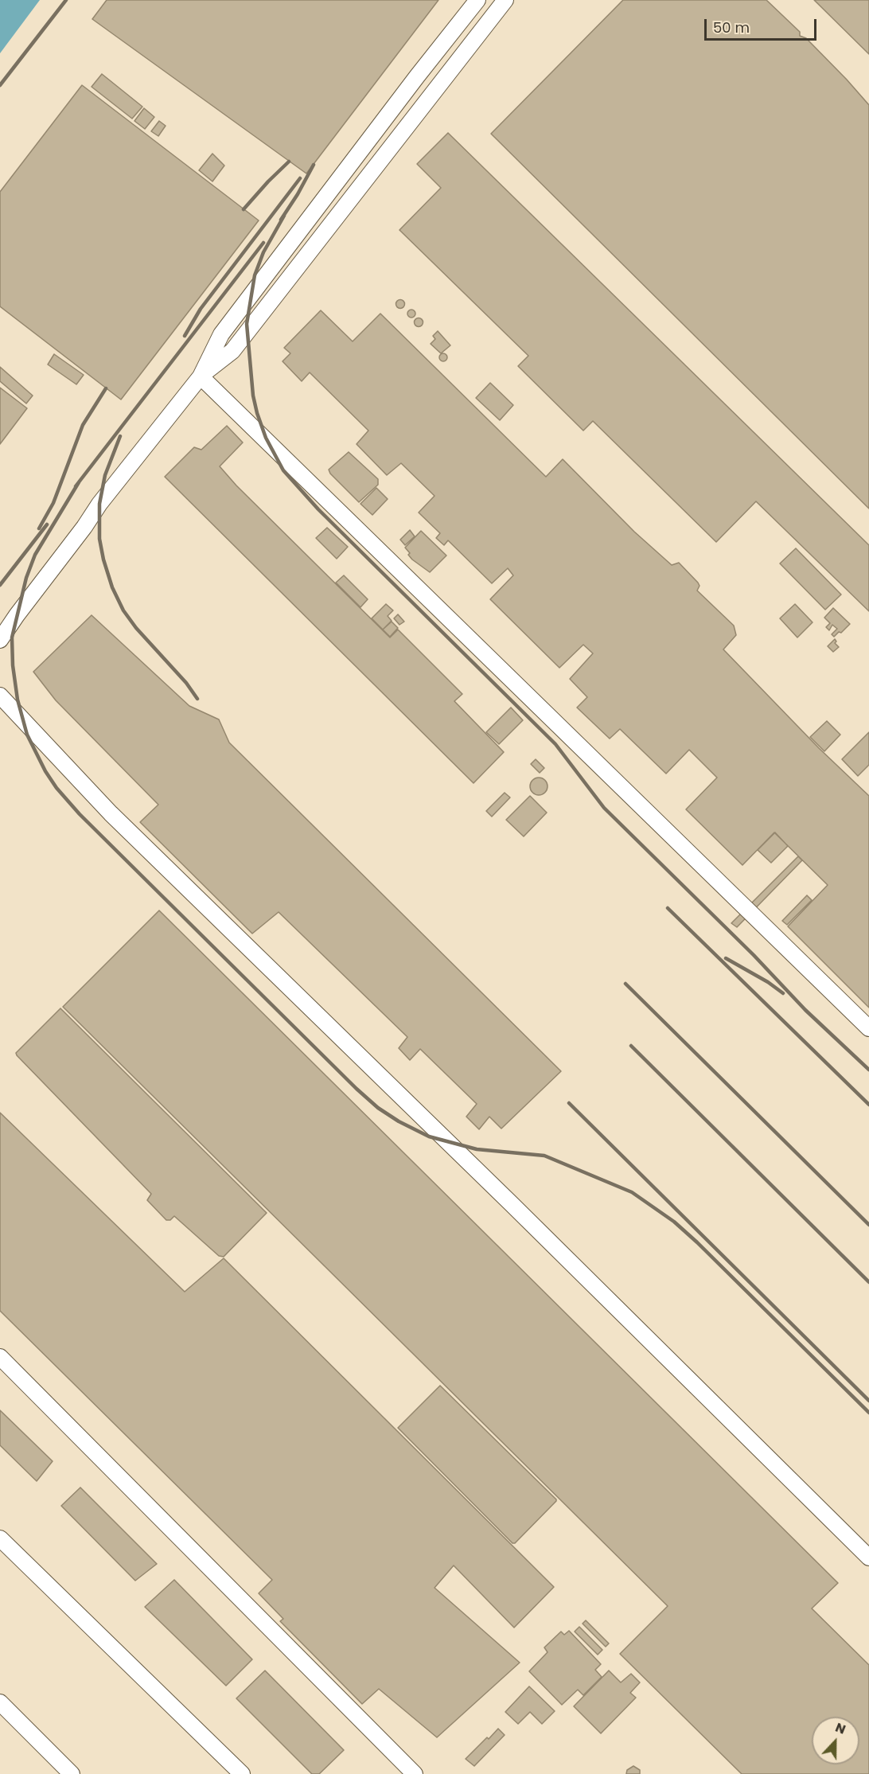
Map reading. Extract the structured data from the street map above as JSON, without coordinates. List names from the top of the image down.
{
  "scale_bar": "50 m",
  "north": "top"
}
